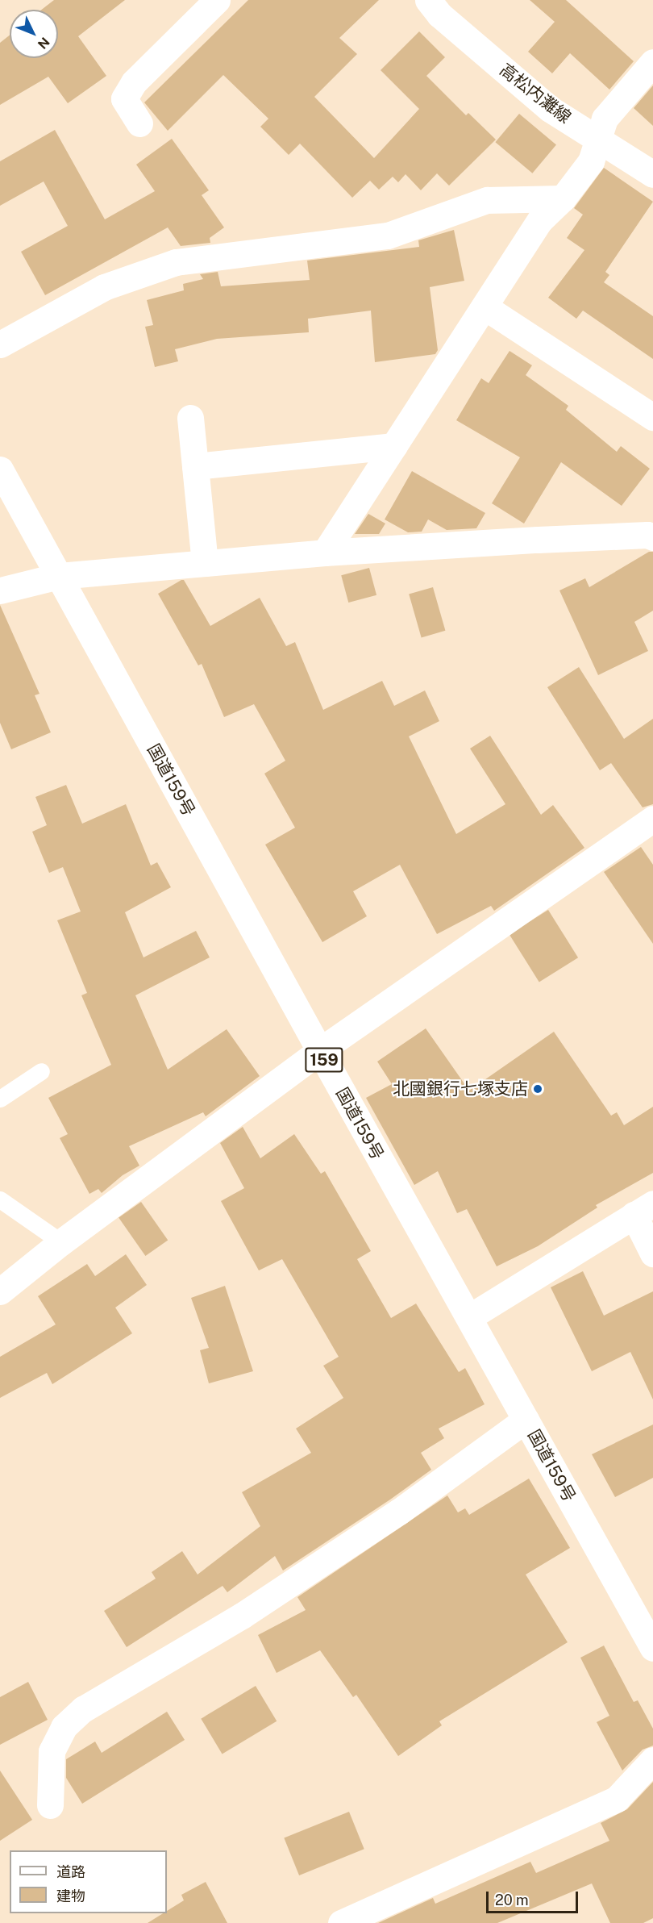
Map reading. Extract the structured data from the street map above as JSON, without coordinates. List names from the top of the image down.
{
  "streets": {
    "main road": ["高松内灘線", "国道159号", "159"]
  },
  "places": ["北國銀行七塚支店"],
  "legend": ["道路", "建物"],
  "scale_bar": "20 m",
  "north": "bottom right"
}
